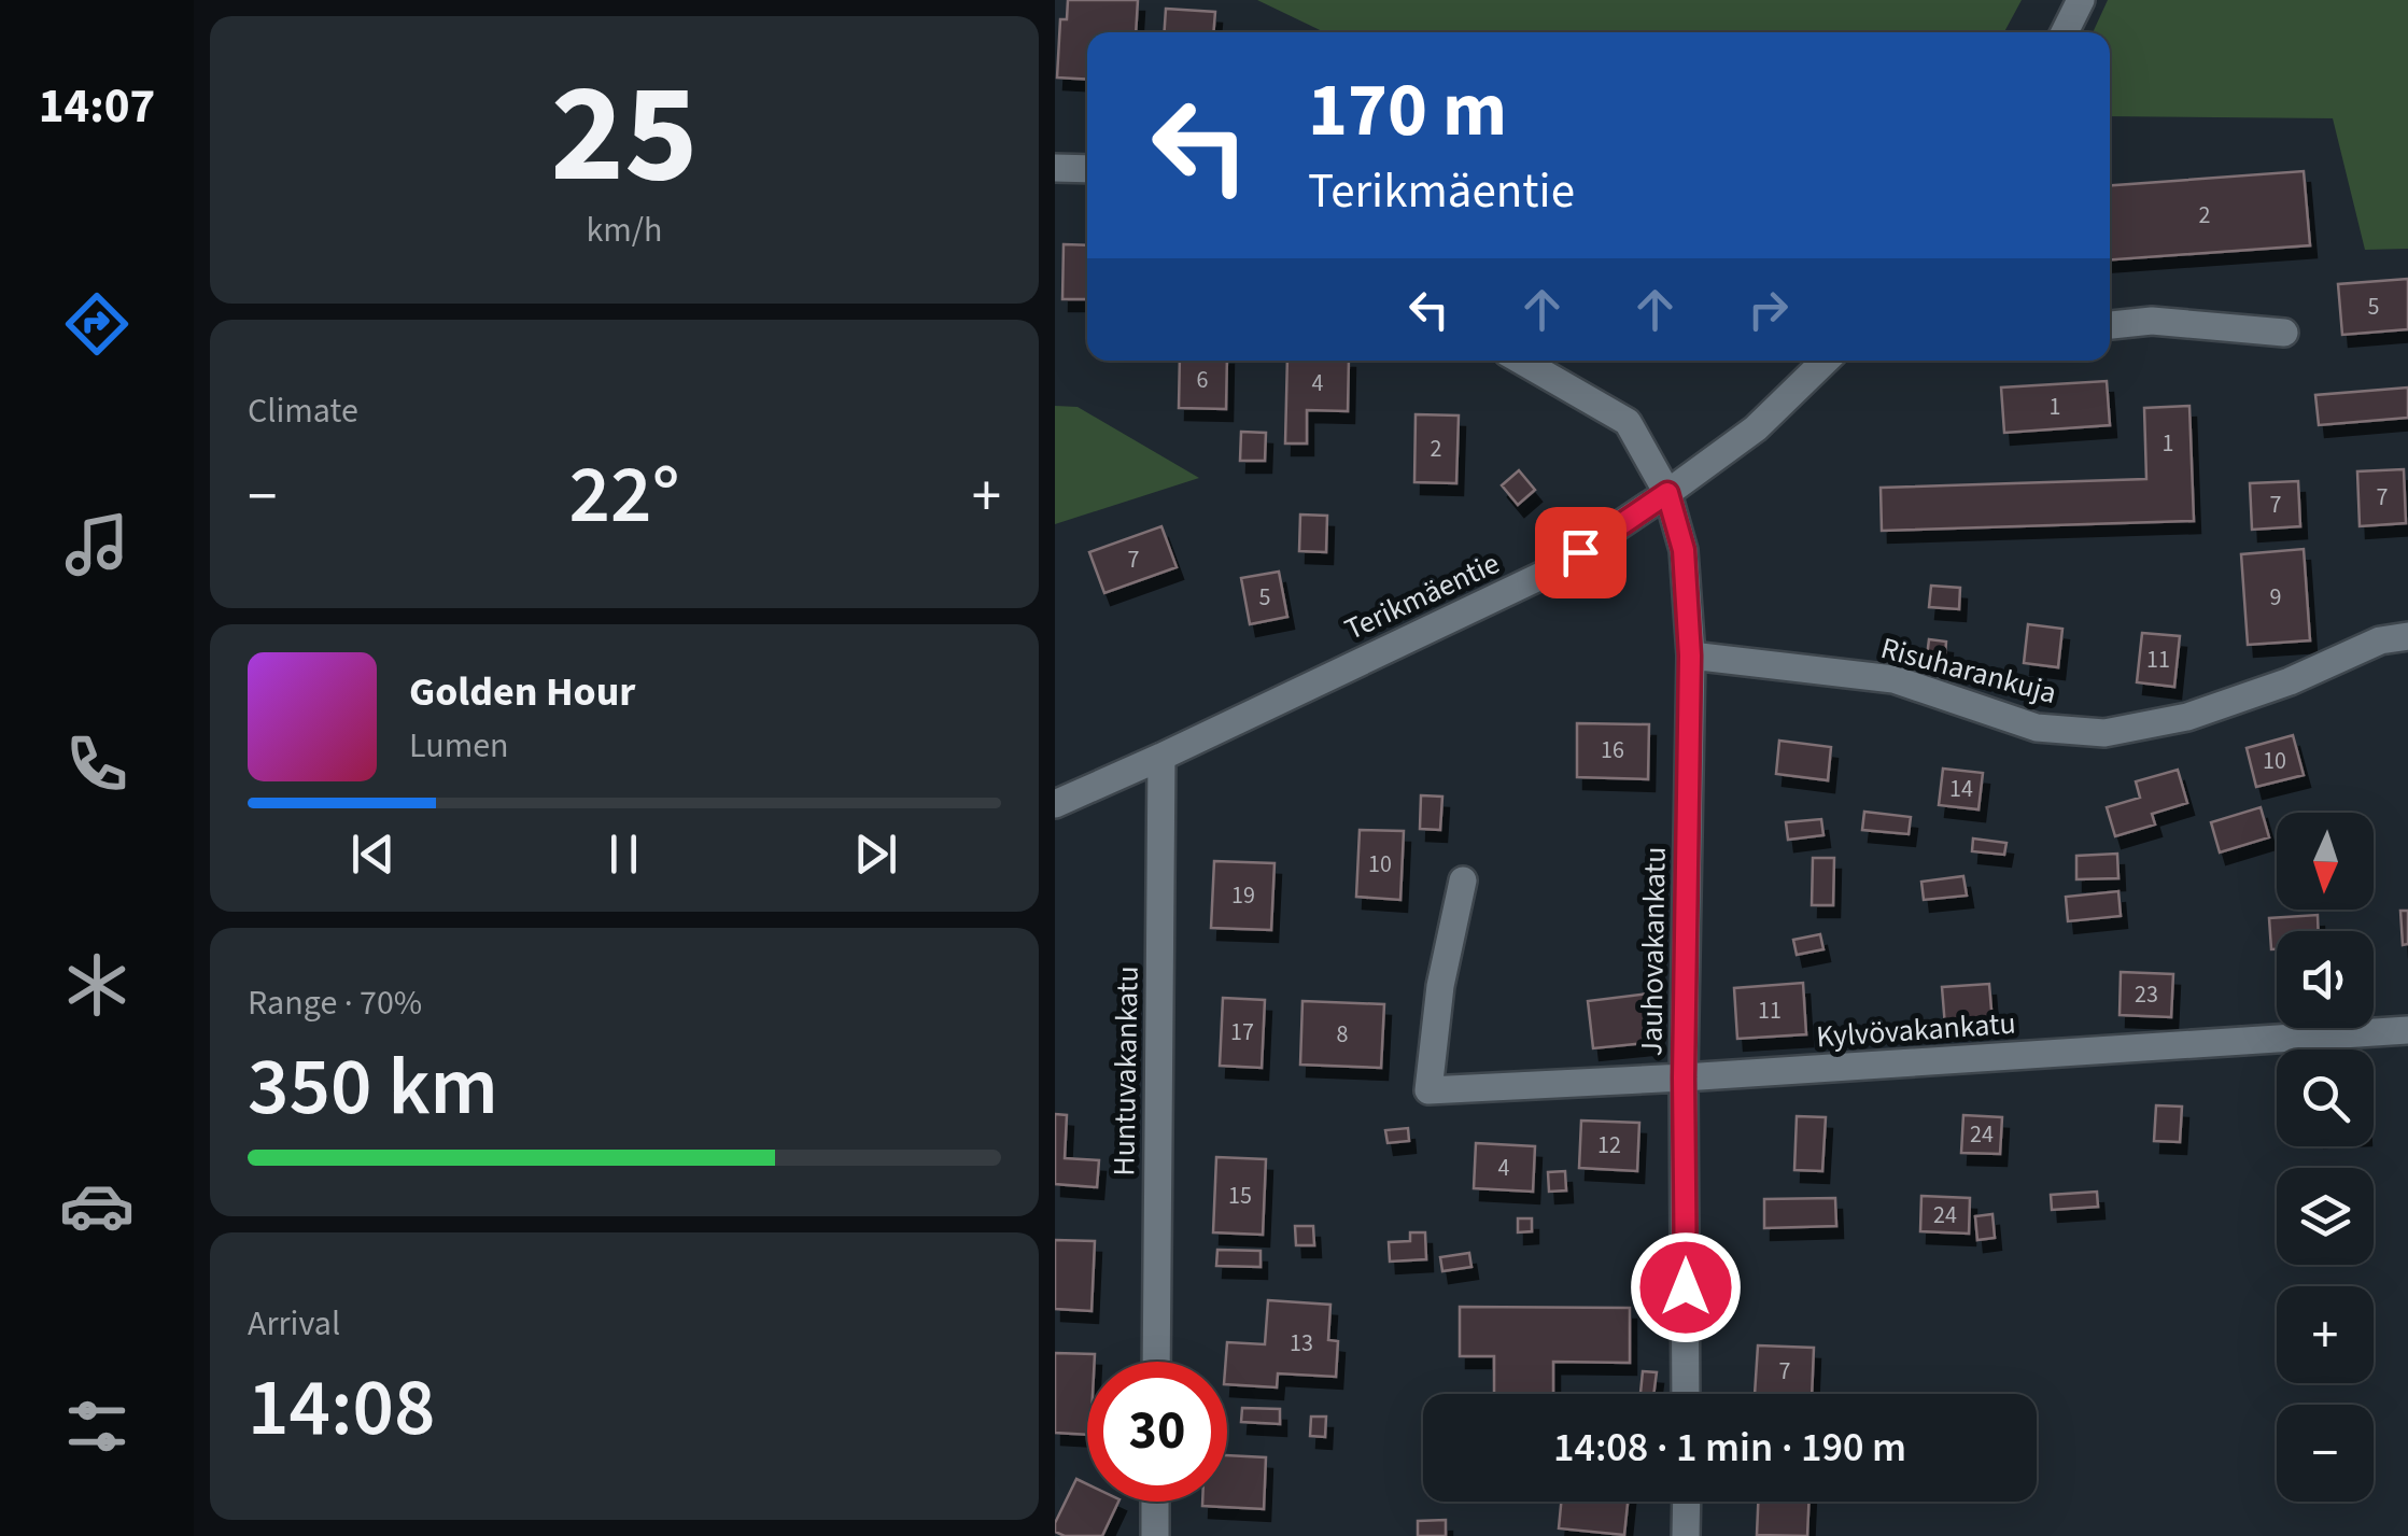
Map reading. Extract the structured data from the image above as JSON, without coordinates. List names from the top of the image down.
{
  "streets": {
    "street": [
      "Terikmäentie",
      "Risuharankuja",
      "Jauhovakankatu",
      "Kylvövakankatu",
      "Huntuvakankatu"
    ]
  },
  "crossings": [
    ["Terikmäentie", "Jauhovakankatu"],
    ["Terikmäentie", "Huntuvakankatu"],
    ["Risuharankuja", "Jauhovakankatu"],
    ["Jauhovakankatu", "Kylvövakankatu"]
  ],
  "house_numbers": [
    "2",
    "5",
    "6",
    "4",
    "1",
    "1",
    "2",
    "7",
    "7",
    "7",
    "5",
    "9",
    "11",
    "16",
    "10",
    "14",
    "10",
    "19",
    "23",
    "11",
    "17",
    "8",
    "24",
    "12",
    "4",
    "15",
    "24",
    "13",
    "7"
  ],
  "north": "bottom",
  "page": {
    "tabs": "14:07",
    "tile": [
      ["25", "km/h"],
      "Climate",
      ["Range · 70%", "350 km"],
      ["Arrival", "14:08"]
    ],
    "turn": ["170 m", "Terikmäentie"],
    "heat": ["−", "22°", "+"],
    "song": ["Golden Hour", "Lumen"],
    "map_buttons": ["+", "−"],
    "limit": "30",
    "trip": "14:08 · 1 min · 190 m"
  }
}
